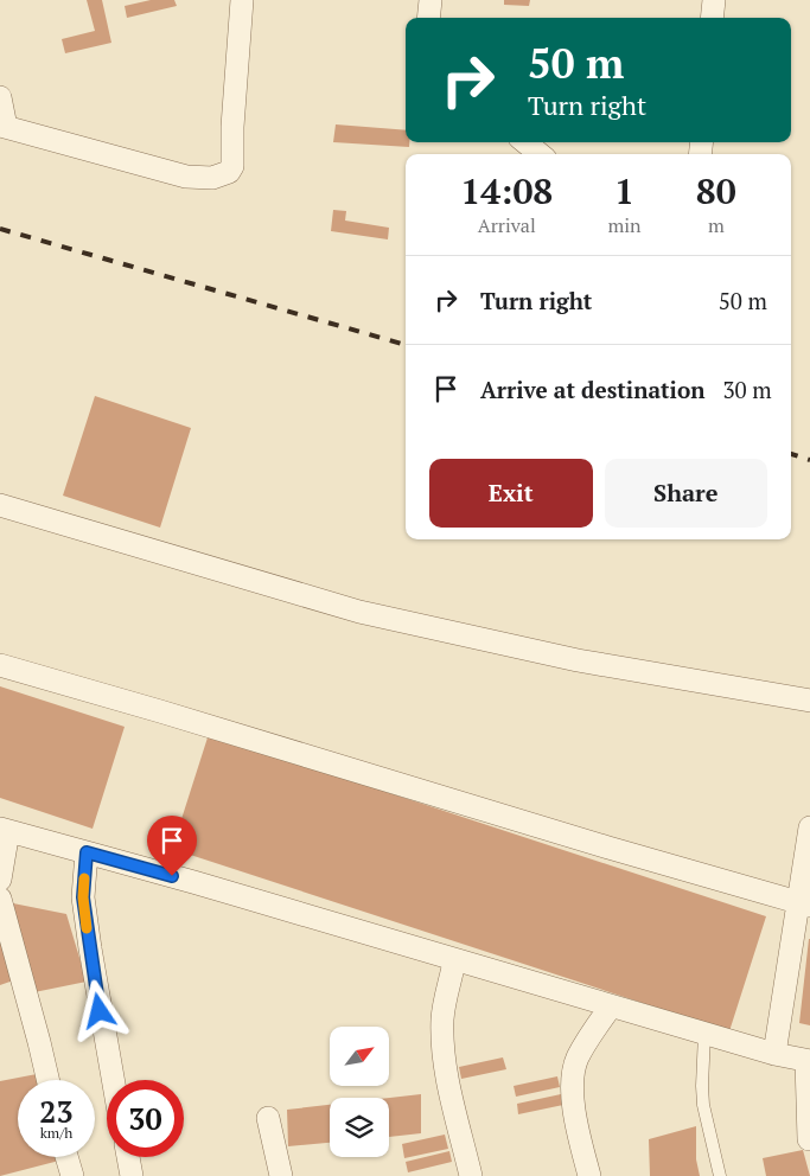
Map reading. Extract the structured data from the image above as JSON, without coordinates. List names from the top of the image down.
{
  "north": "top right",
  "page": {
    "turn": ["50 m", "Turn right"],
    "eta": [
      "14:08",
      "Arrival",
      "1",
      "min",
      "80",
      "m"
    ],
    "list": [
      {
        "name": "Turn right",
        "value": "50 m"
      },
      {
        "name": "Arrive at destination",
        "value": "30 m"
      }
    ],
    "buttons": ["Exit", "Share"],
    "speed": "23 km/h",
    "limit": "30"
  }
}
